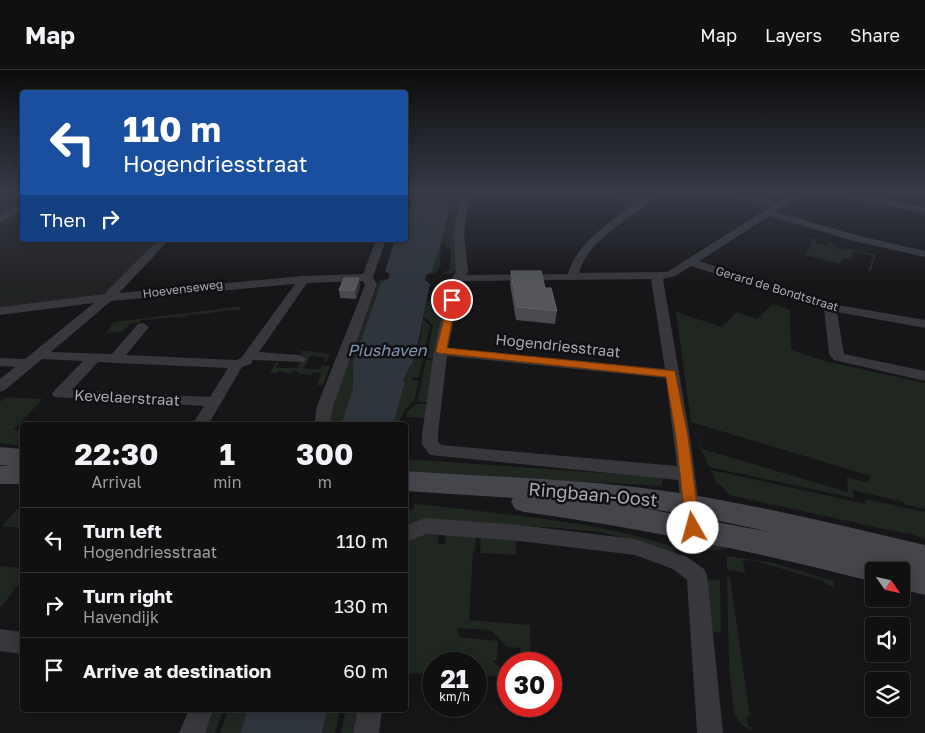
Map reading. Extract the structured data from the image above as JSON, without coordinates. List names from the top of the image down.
{
  "streets": {
    "main road": ["Ringbaan-Oost"],
    "street": [
      "Hoevenseweg",
      "Gerard de Bondtstraat",
      "Hogendriesstraat",
      "Kevelaerstraat"
    ]
  },
  "crossings": [
    ["Hogendriesstraat", "Ringbaan-Oost"]
  ],
  "water": ["Piushaven"],
  "north": "bottom right",
  "page": {
    "header": "Map",
    "nav": ["Map", "Layers", "Share"],
    "turn": ["110 m", "Hogendriesstraat"],
    "then": "Then",
    "eta": [
      "22:30",
      "Arrival",
      "1",
      "min",
      "300",
      "m"
    ],
    "list": [
      {
        "name": "Turn left",
        "note": "Hogendriesstraat",
        "value": "110 m"
      },
      {
        "name": "Turn right",
        "note": "Havendijk",
        "value": "130 m"
      },
      {
        "name": "Arrive at destination",
        "value": "60 m"
      }
    ],
    "speed": "21 km/h",
    "limit": "30"
  }
}
